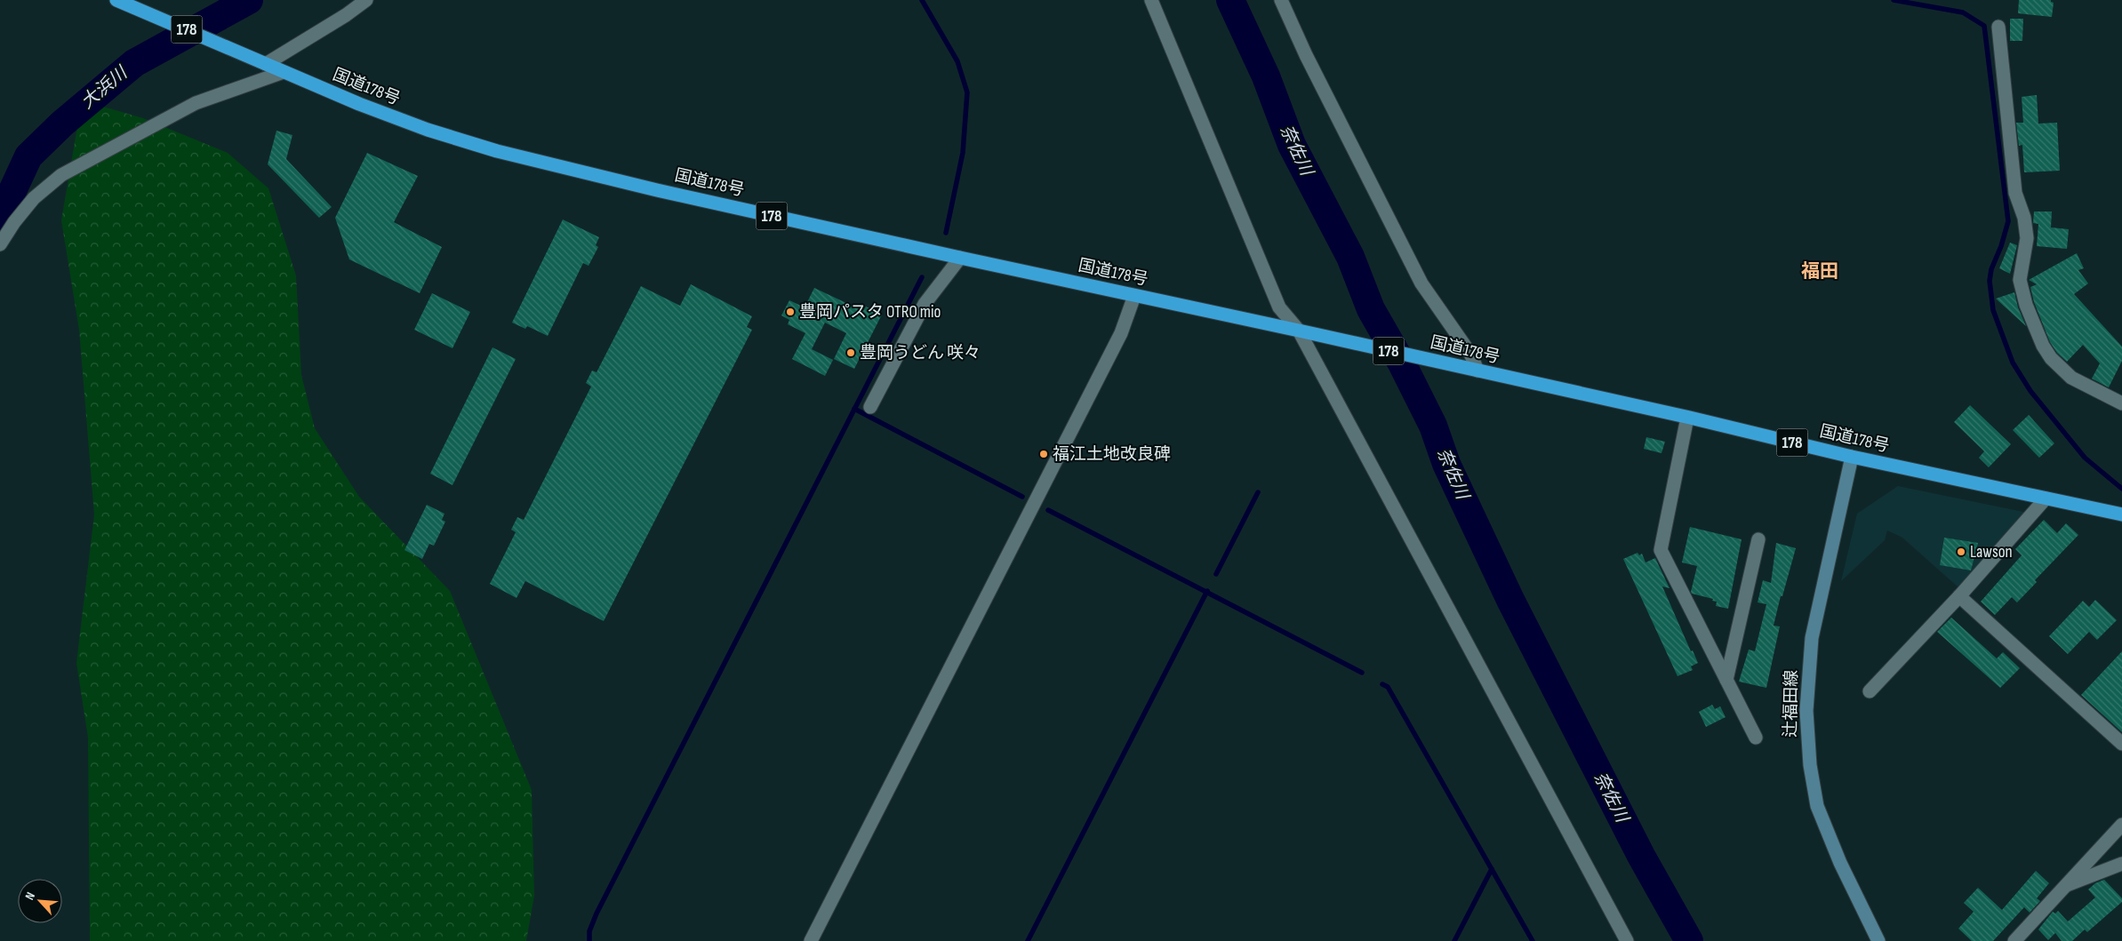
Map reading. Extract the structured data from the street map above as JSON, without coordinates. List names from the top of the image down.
{
  "streets": {
    "highway": ["178", "国道178号"],
    "main road": ["辻福田線"]
  },
  "crossings": [
    ["国道178号", "辻福田線"]
  ],
  "districts": ["福田"],
  "water": ["大浜川", "奈佐川"],
  "places": [
    "豊岡パスタ OTRO mio",
    "豊岡うどん 咲々",
    "福江土地改良碑",
    "Lawson"
  ],
  "north": "top left"
}
